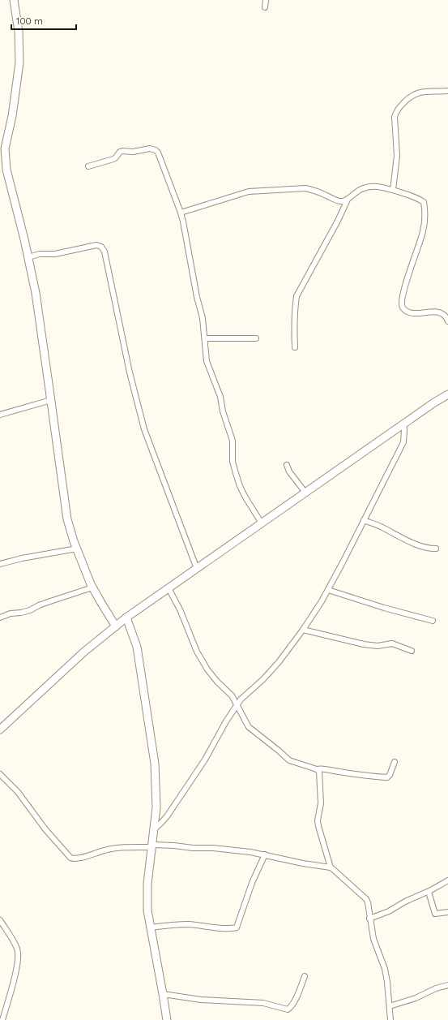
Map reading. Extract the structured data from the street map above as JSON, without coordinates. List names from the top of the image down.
{
  "scale_bar": "100 m"
}
